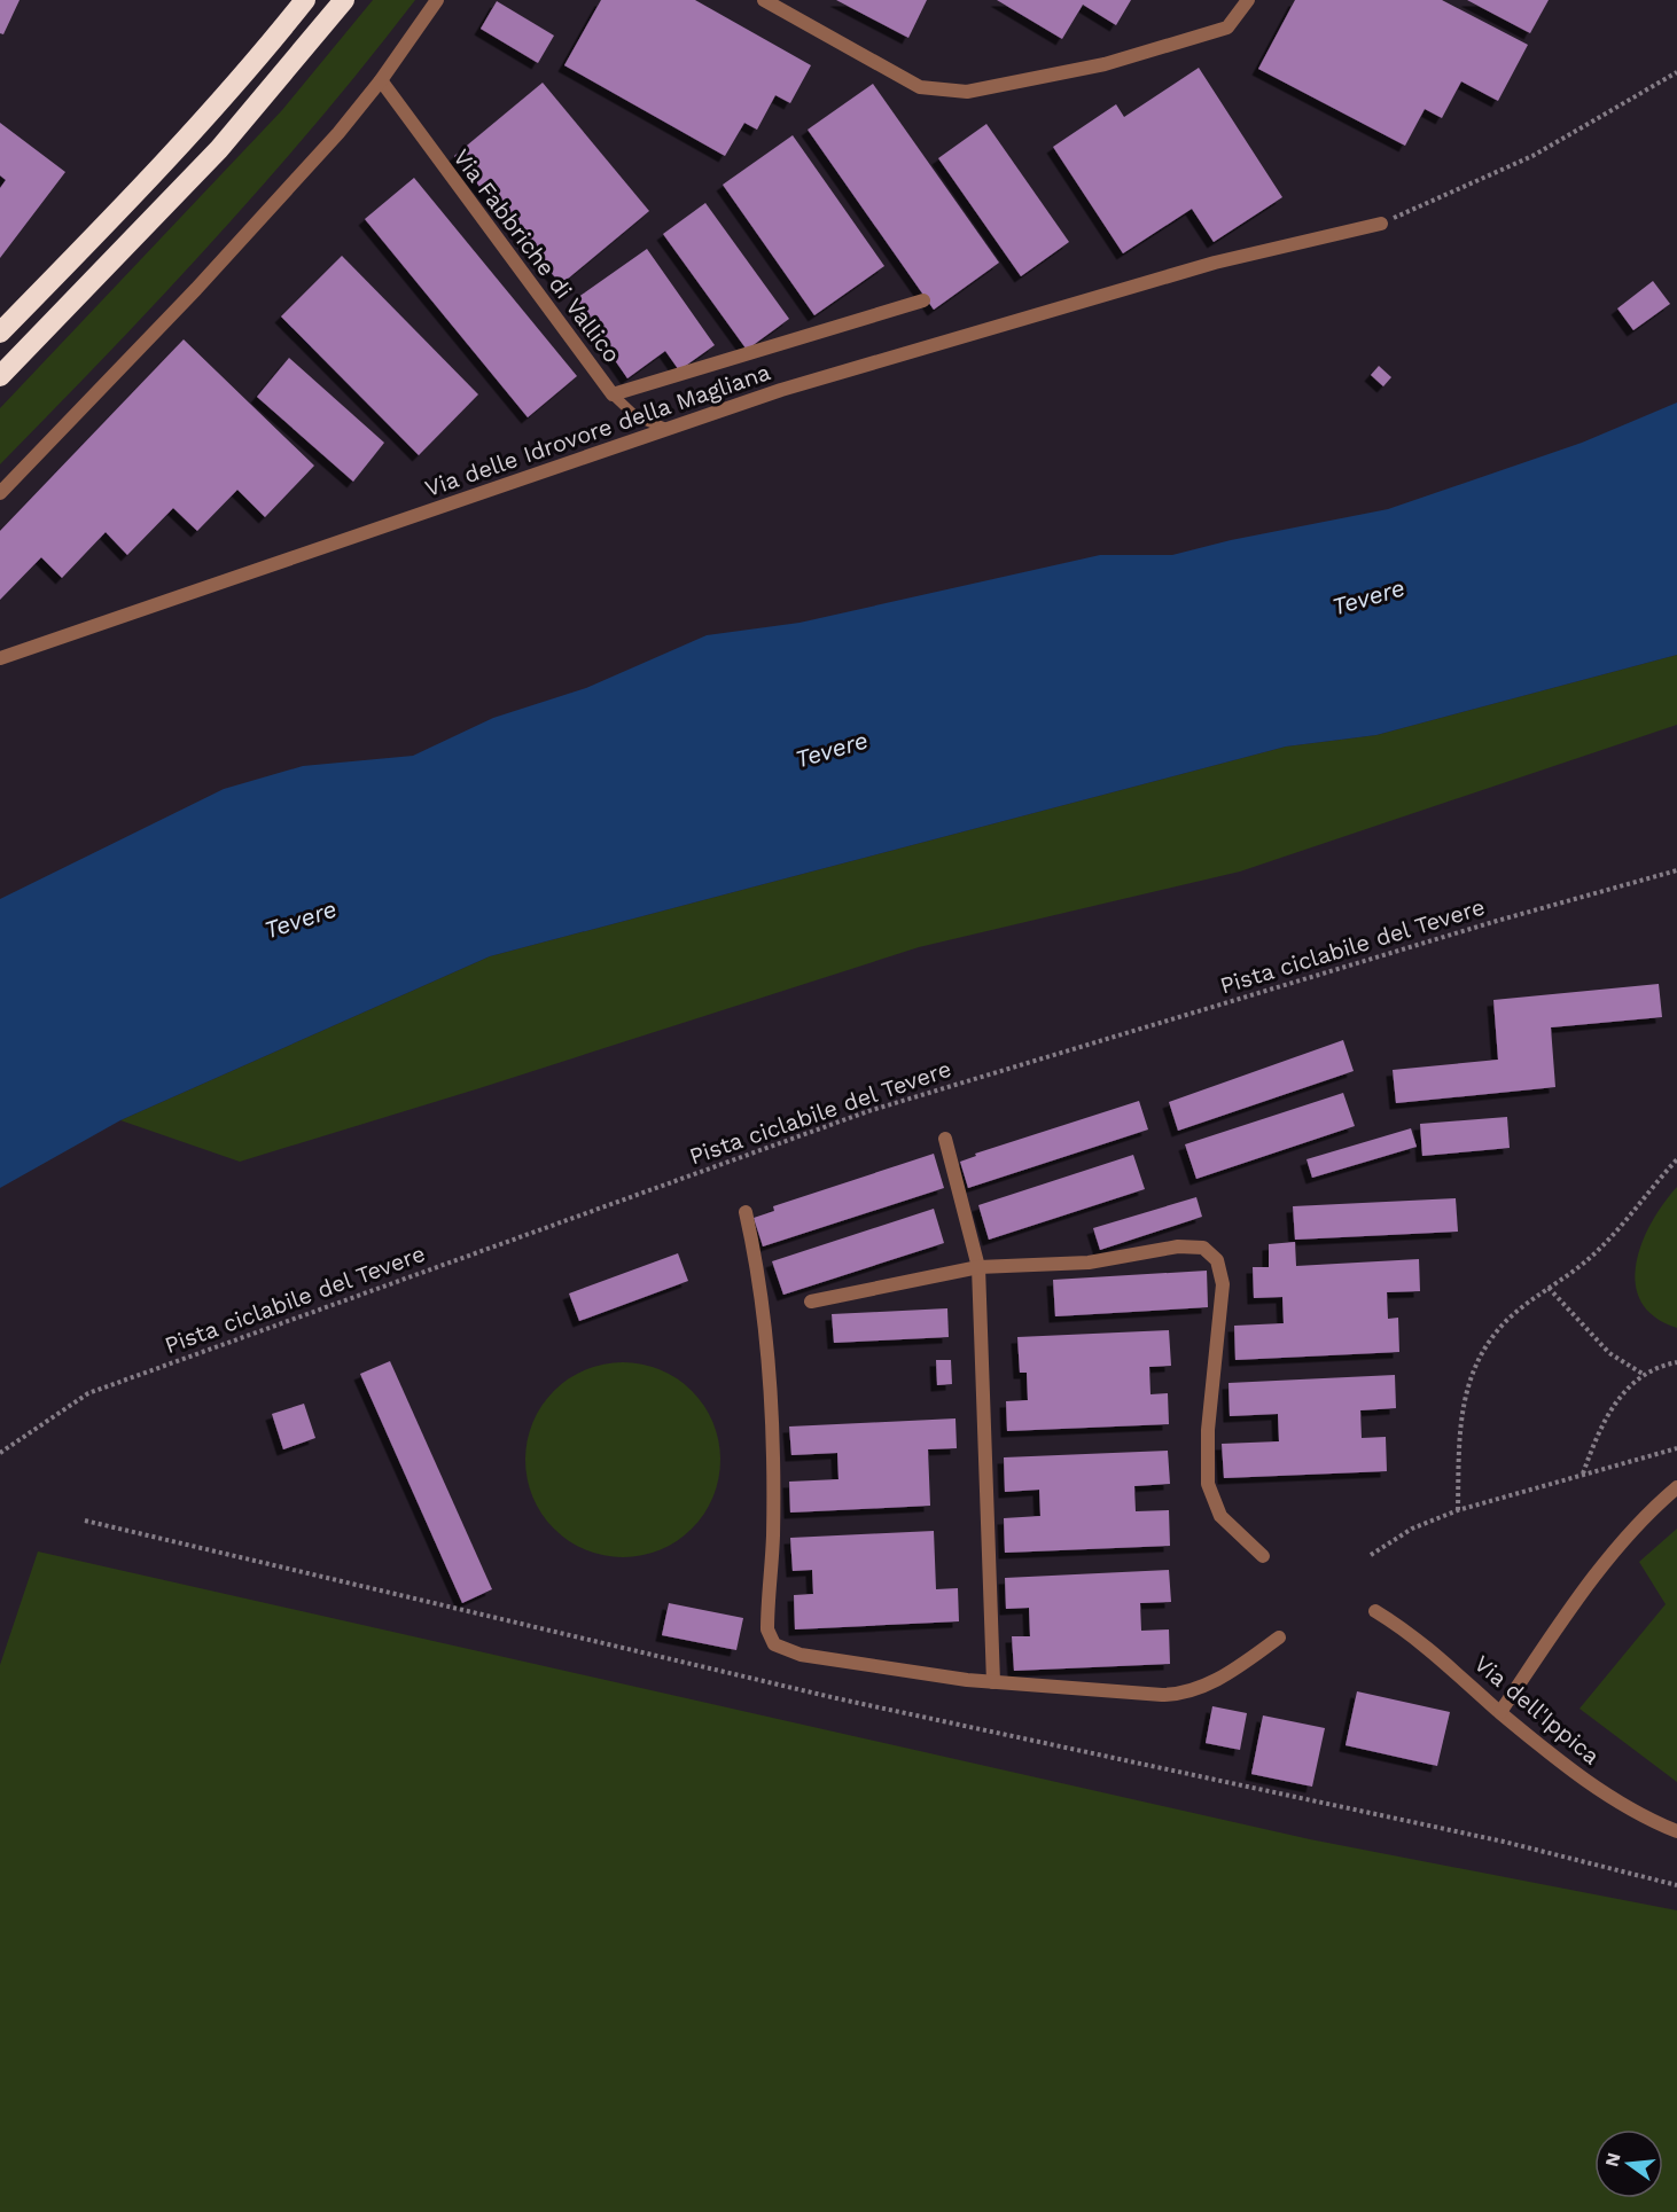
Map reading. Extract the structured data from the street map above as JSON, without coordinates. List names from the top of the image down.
{
  "streets": {
    "street": ["Via Fabbriche di Vallico", "Via delle Idrovore della Magliana", "Via dell'Ippica"],
    "path": ["Pista ciclabile del Tevere"]
  },
  "water": ["Tevere"],
  "north": "left"
}
